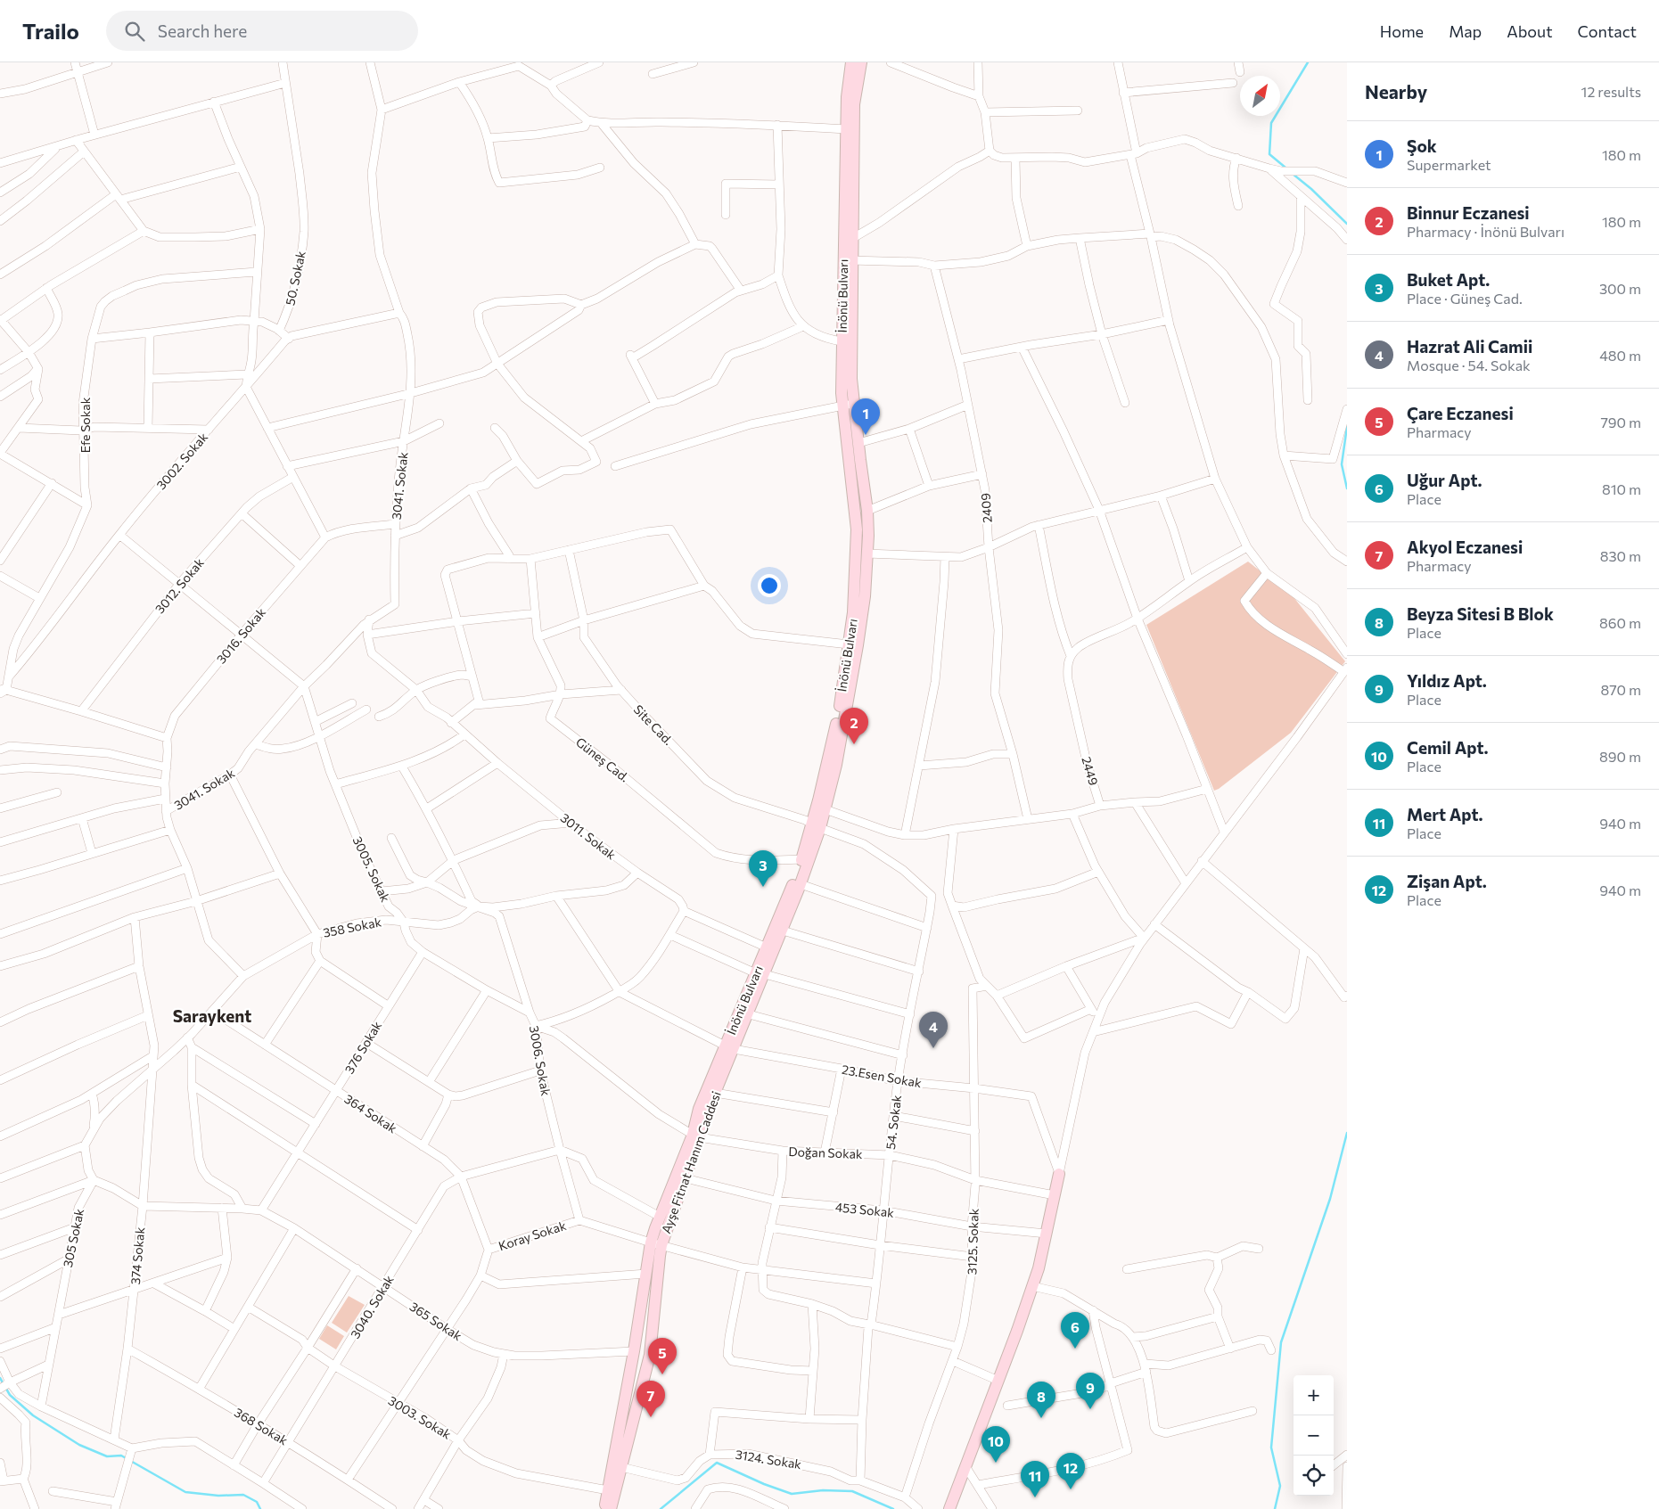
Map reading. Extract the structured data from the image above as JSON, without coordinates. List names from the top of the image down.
{
  "streets": {
    "main road": ["İnönü Bulvarı", "Ayşe Fitnat Hanım Caddesi"],
    "street": [
      "50. Sokak",
      "Efe Sokak",
      "3002. Sokak",
      "3041. Sokak",
      "2409",
      "3012. Sokak",
      "3016. Sokak",
      "Site Cad.",
      "Güneş Cad.",
      "2449",
      "3011. Sokak",
      "3005. Sokak",
      "358 Sokak",
      "376 Sokak",
      "3006. Sokak",
      "23.Esen Sokak",
      "364 Sokak",
      "54. Sokak",
      "Doğan Sokak",
      "453 Sokak",
      "Koray Sokak",
      "305 Sokak",
      "3125. Sokak",
      "374 Sokak",
      "3040. Sokak",
      "365 Sokak",
      "3003. Sokak",
      "368 Sokak",
      "3124. Sokak"
    ]
  },
  "crossings": [
    ["İnönü Bulvarı", "Site Cad."],
    ["İnönü Bulvarı", "Güneş Cad."],
    ["İnönü Bulvarı", "23.Esen Sokak"],
    ["İnönü Bulvarı", "Doğan Sokak"],
    ["İnönü Bulvarı", "Ayşe Fitnat Hanım Caddesi"],
    ["Efe Sokak", "3002. Sokak"],
    ["3002. Sokak", "3041. Sokak"],
    ["3041. Sokak", "3016. Sokak"],
    ["3041. Sokak", "3011. Sokak"],
    ["3041. Sokak", "3005. Sokak"],
    ["Site Cad.", "Ayşe Fitnat Hanım Caddesi"],
    ["3005. Sokak", "358 Sokak"],
    ["3005. Sokak", "376 Sokak"],
    ["3005. Sokak", "3006. Sokak"],
    ["358 Sokak", "3006. Sokak"],
    ["376 Sokak", "364 Sokak"],
    ["376 Sokak", "365 Sokak"],
    ["3006. Sokak", "Koray Sokak"],
    ["3006. Sokak", "3040. Sokak"],
    ["23.Esen Sokak", "54. Sokak"],
    ["23.Esen Sokak", "Ayşe Fitnat Hanım Caddesi"],
    ["23.Esen Sokak", "3125. Sokak"],
    ["364 Sokak", "Koray Sokak"],
    ["364 Sokak", "3040. Sokak"],
    ["54. Sokak", "Doğan Sokak"],
    ["54. Sokak", "453 Sokak"],
    ["54. Sokak", "3124. Sokak"],
    ["Doğan Sokak", "Ayşe Fitnat Hanım Caddesi"],
    ["Doğan Sokak", "3125. Sokak"],
    ["Ayşe Fitnat Hanım Caddesi", "453 Sokak"],
    ["Ayşe Fitnat Hanım Caddesi", "365 Sokak"],
    ["Ayşe Fitnat Hanım Caddesi", "3003. Sokak"],
    ["453 Sokak", "3125. Sokak"],
    ["Koray Sokak", "365 Sokak"],
    ["Koray Sokak", "3003. Sokak"],
    ["Koray Sokak", "368 Sokak"],
    ["3125. Sokak", "3124. Sokak"],
    ["374 Sokak", "368 Sokak"],
    ["3040. Sokak", "365 Sokak"],
    ["3040. Sokak", "3003. Sokak"],
    ["3040. Sokak", "368 Sokak"]
  ],
  "districts": ["Saraykent"],
  "north": "top right",
  "page": {
    "header": "Trailo",
    "search": "Search here",
    "nav": [
      "Home",
      "Map",
      "About",
      "Contact"
    ],
    "heading": ["Nearby", "12 results"],
    "list": [
      {
        "mark": "1",
        "name": "Şok",
        "note": "Supermarket",
        "value": "180 m"
      },
      {
        "mark": "2",
        "name": "Binnur Eczanesi",
        "note": "Pharmacy · İnönü Bulvarı",
        "value": "180 m"
      },
      {
        "mark": "3",
        "name": "Buket Apt.",
        "note": "Place · Güneş Cad.",
        "value": "300 m"
      },
      {
        "mark": "4",
        "name": "Hazrat Ali Camii",
        "note": "Mosque · 54. Sokak",
        "value": "480 m"
      },
      {
        "mark": "5",
        "name": "Çare Eczanesi",
        "note": "Pharmacy",
        "value": "790 m"
      },
      {
        "mark": "6",
        "name": "Uğur Apt.",
        "note": "Place",
        "value": "810 m"
      },
      {
        "mark": "7",
        "name": "Akyol Eczanesi",
        "note": "Pharmacy",
        "value": "830 m"
      },
      {
        "mark": "8",
        "name": "Beyza Sitesi B Blok",
        "note": "Place",
        "value": "860 m"
      },
      {
        "mark": "9",
        "name": "Yıldız Apt.",
        "note": "Place",
        "value": "870 m"
      },
      {
        "mark": "10",
        "name": "Cemil Apt.",
        "note": "Place",
        "value": "890 m"
      },
      {
        "mark": "11",
        "name": "Mert Apt.",
        "note": "Place",
        "value": "940 m"
      },
      {
        "mark": "12",
        "name": "Zişan Apt.",
        "note": "Place",
        "value": "940 m"
      }
    ],
    "pins": [
      "1",
      "2",
      "3",
      "4",
      "6",
      "5",
      "9",
      "7",
      "8",
      "10",
      "12",
      "11"
    ],
    "map_buttons": ["+", "−"]
  }
}
